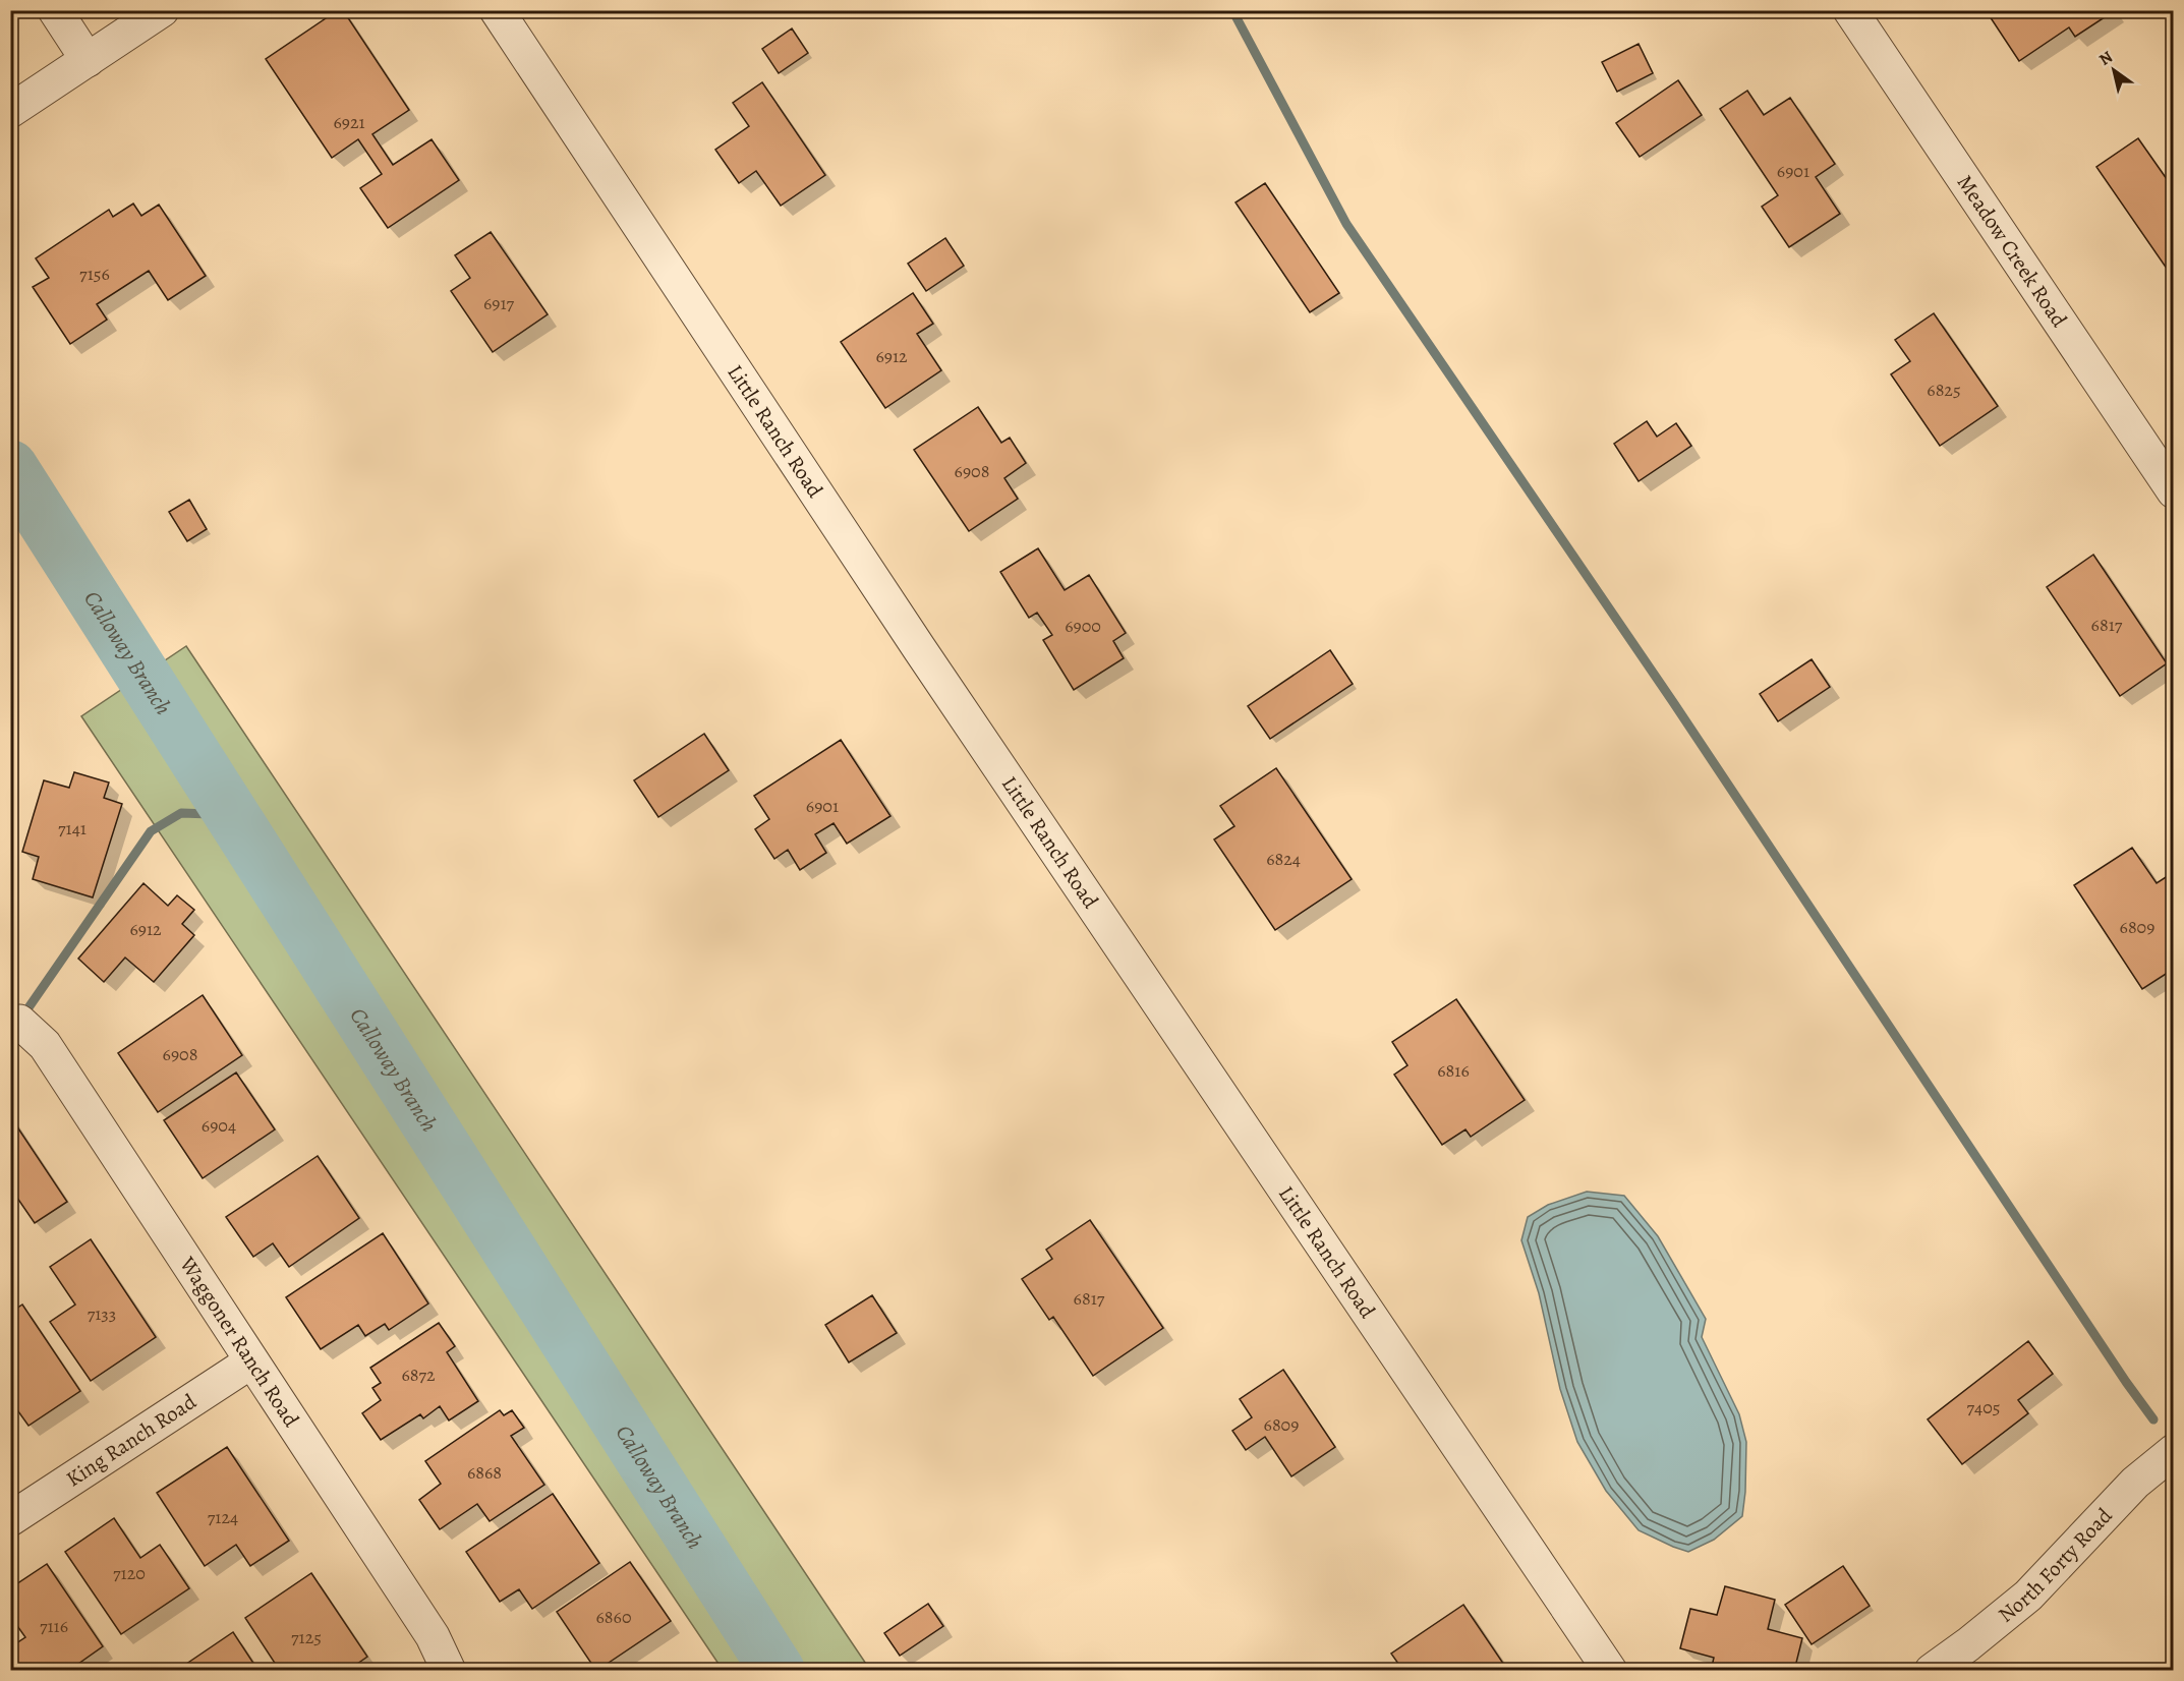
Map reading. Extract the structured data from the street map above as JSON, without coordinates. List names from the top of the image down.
{
  "streets": {
    "street": [
      "Meadow Creek Road",
      "Little Ranch Road",
      "Waggoner Ranch Road",
      "King Ranch Road",
      "North Forty Road"
    ]
  },
  "crossings": [
    ["Waggoner Ranch Road", "King Ranch Road"]
  ],
  "water": ["Calloway Branch"],
  "house_numbers": [
    "6921",
    "6901",
    "7156",
    "6917",
    "6912",
    "6825",
    "6908",
    "6817",
    "6900",
    "6901",
    "7141",
    "6824",
    "6809",
    "6912",
    "6908",
    "6816",
    "6904",
    "6817",
    "7133",
    "6872",
    "7405",
    "6809",
    "6868",
    "7124",
    "7120",
    "6860",
    "7116",
    "7125"
  ],
  "north": "top left"
}
